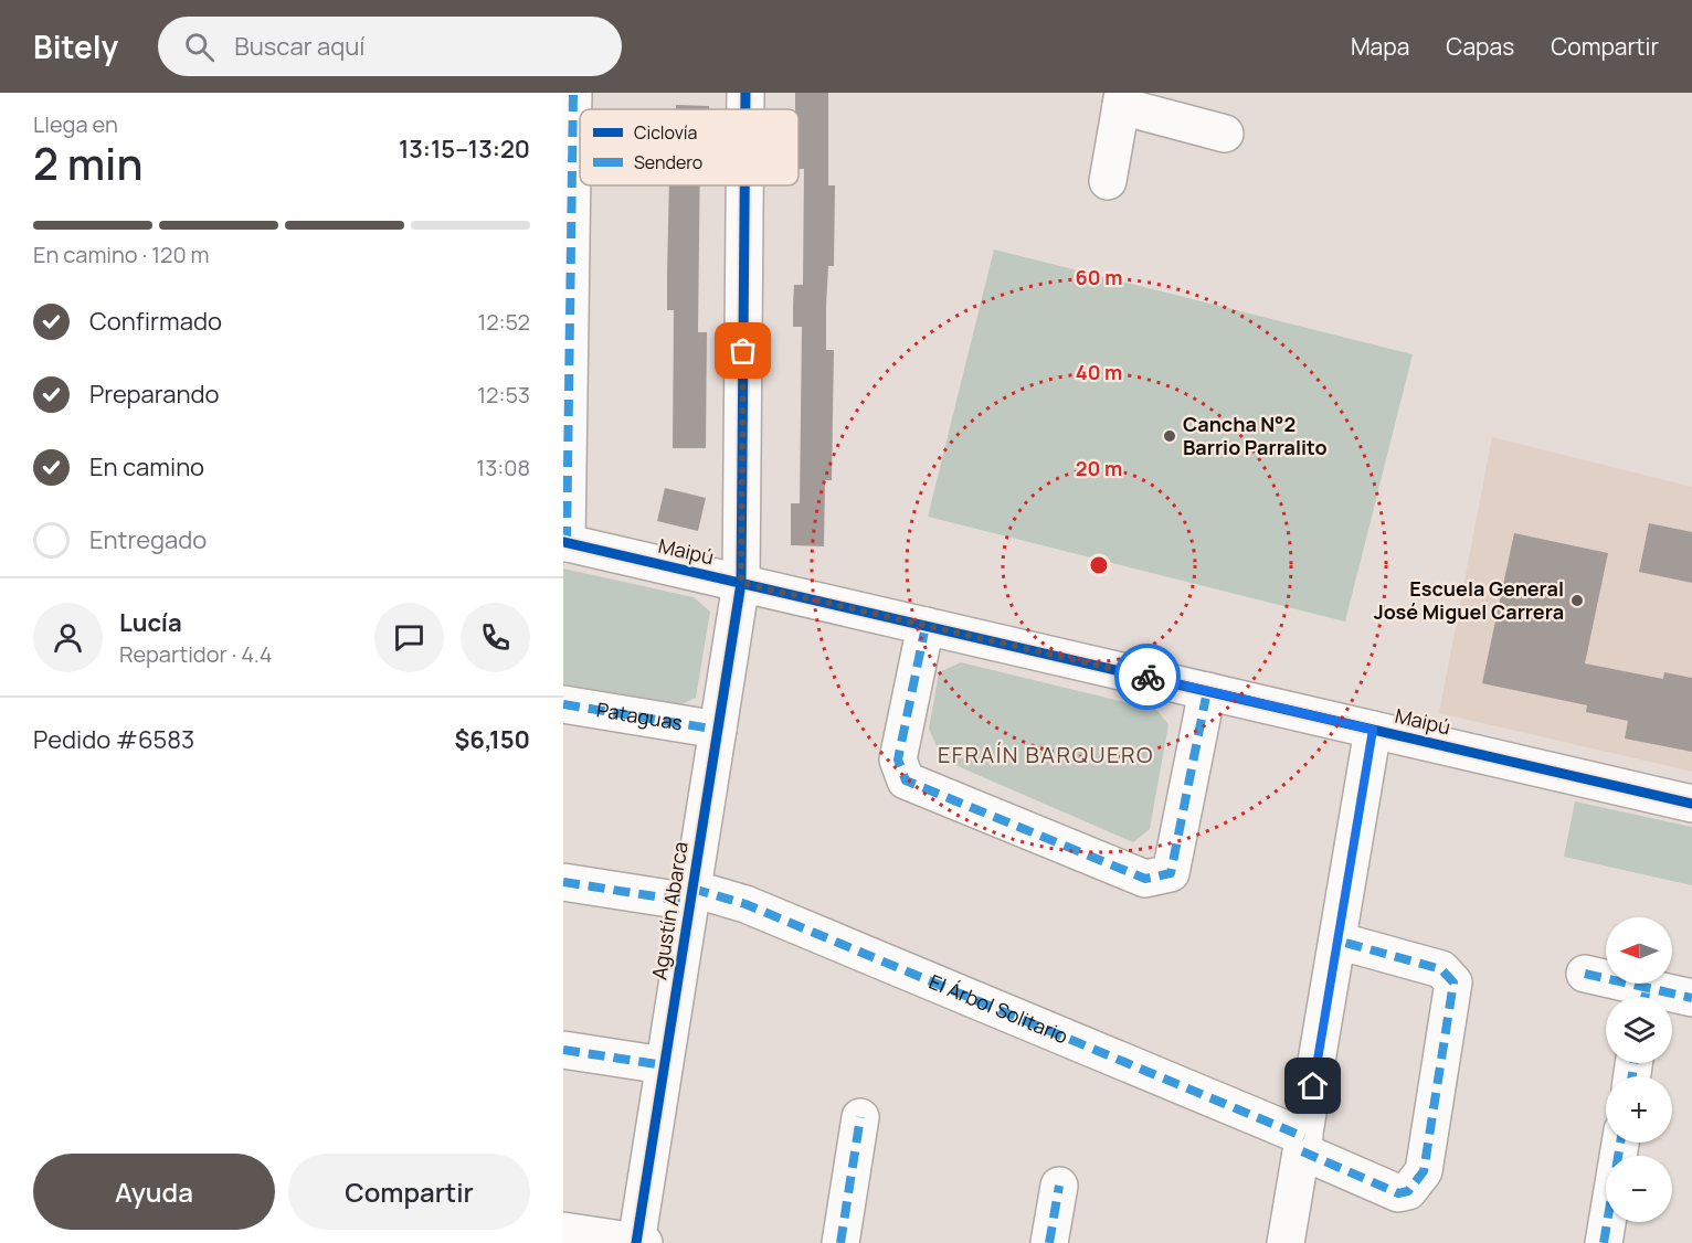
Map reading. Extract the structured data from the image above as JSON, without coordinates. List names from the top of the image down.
{
  "streets": {
    "street": [
      "Maipú",
      "Pataguas",
      "Agustín Abarca",
      "El Árbol Solitario"
    ]
  },
  "crossings": [
    ["Maipú", "Agustín Abarca"],
    ["Pataguas", "Agustín Abarca"],
    ["Agustín Abarca", "El Árbol Solitario"]
  ],
  "districts": ["EFRAÍN BARQUERO"],
  "places": ["Cancha N°2 Barrio Parralito", "Escuela General José Miguel Carrera"],
  "legend": ["Ciclovía", "Sendero"],
  "north": "left",
  "page": {
    "header": "Bitely",
    "search": "Buscar aquí",
    "nav": ["Mapa", "Capas", "Compartir"],
    "heading": ["2 min", "Llega en", "13:15–13:20"],
    "panel": [
      "Lucía",
      "Repartidor · 4.4",
      "Pedido #6583",
      "$6,150"
    ],
    "bar": "En camino · 120 m",
    "list": [
      ["Confirmado", "12:52"],
      ["Preparando", "12:53"],
      ["En camino", "13:08"],
      "Entregado"
    ],
    "map_buttons": ["+", "−"],
    "buttons": ["Ayuda", "Compartir"]
  },
  "rings": ["60 m", "40 m", "20 m"]
}
